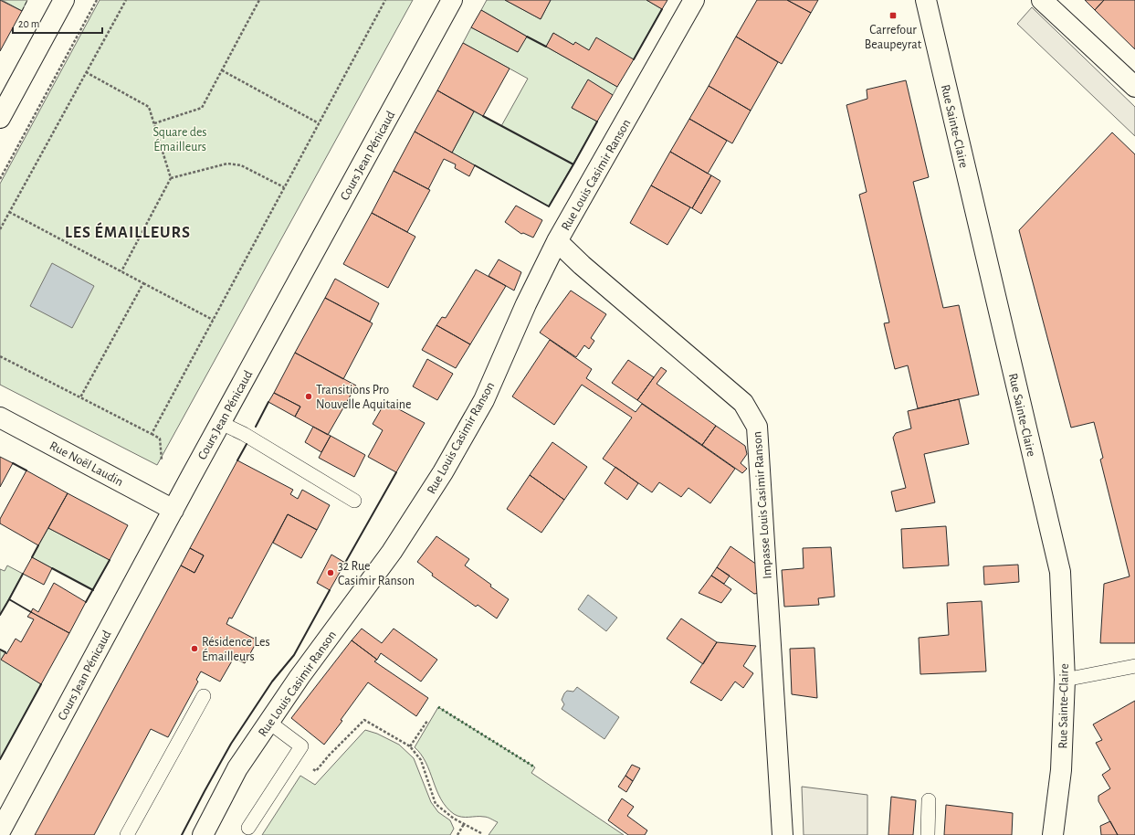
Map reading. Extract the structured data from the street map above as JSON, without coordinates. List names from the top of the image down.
{
  "streets": {
    "street": [
      "Rue Sainte-Claire",
      "Cours Jean Pénicaud",
      "Rue Louis Casimir Ranson",
      "Rue Noël Laudin",
      "Impasse Louis Casimir Ranson"
    ]
  },
  "crossings": [
    ["Cours Jean Pénicaud", "Rue Noël Laudin"],
    ["Rue Louis Casimir Ranson", "Impasse Louis Casimir Ranson"]
  ],
  "districts": ["LES ÉMAILLEURS"],
  "parks": ["Square des Émailleurs"],
  "places": {
    "transit": ["Carrefour Beaupeyrat"],
    "other": ["Transitions Pro Nouvelle Aquitaine", "32 Rue Casimir Ranson", "Résidence Les Émailleurs"]
  },
  "scale_bar": "20 m"
}
